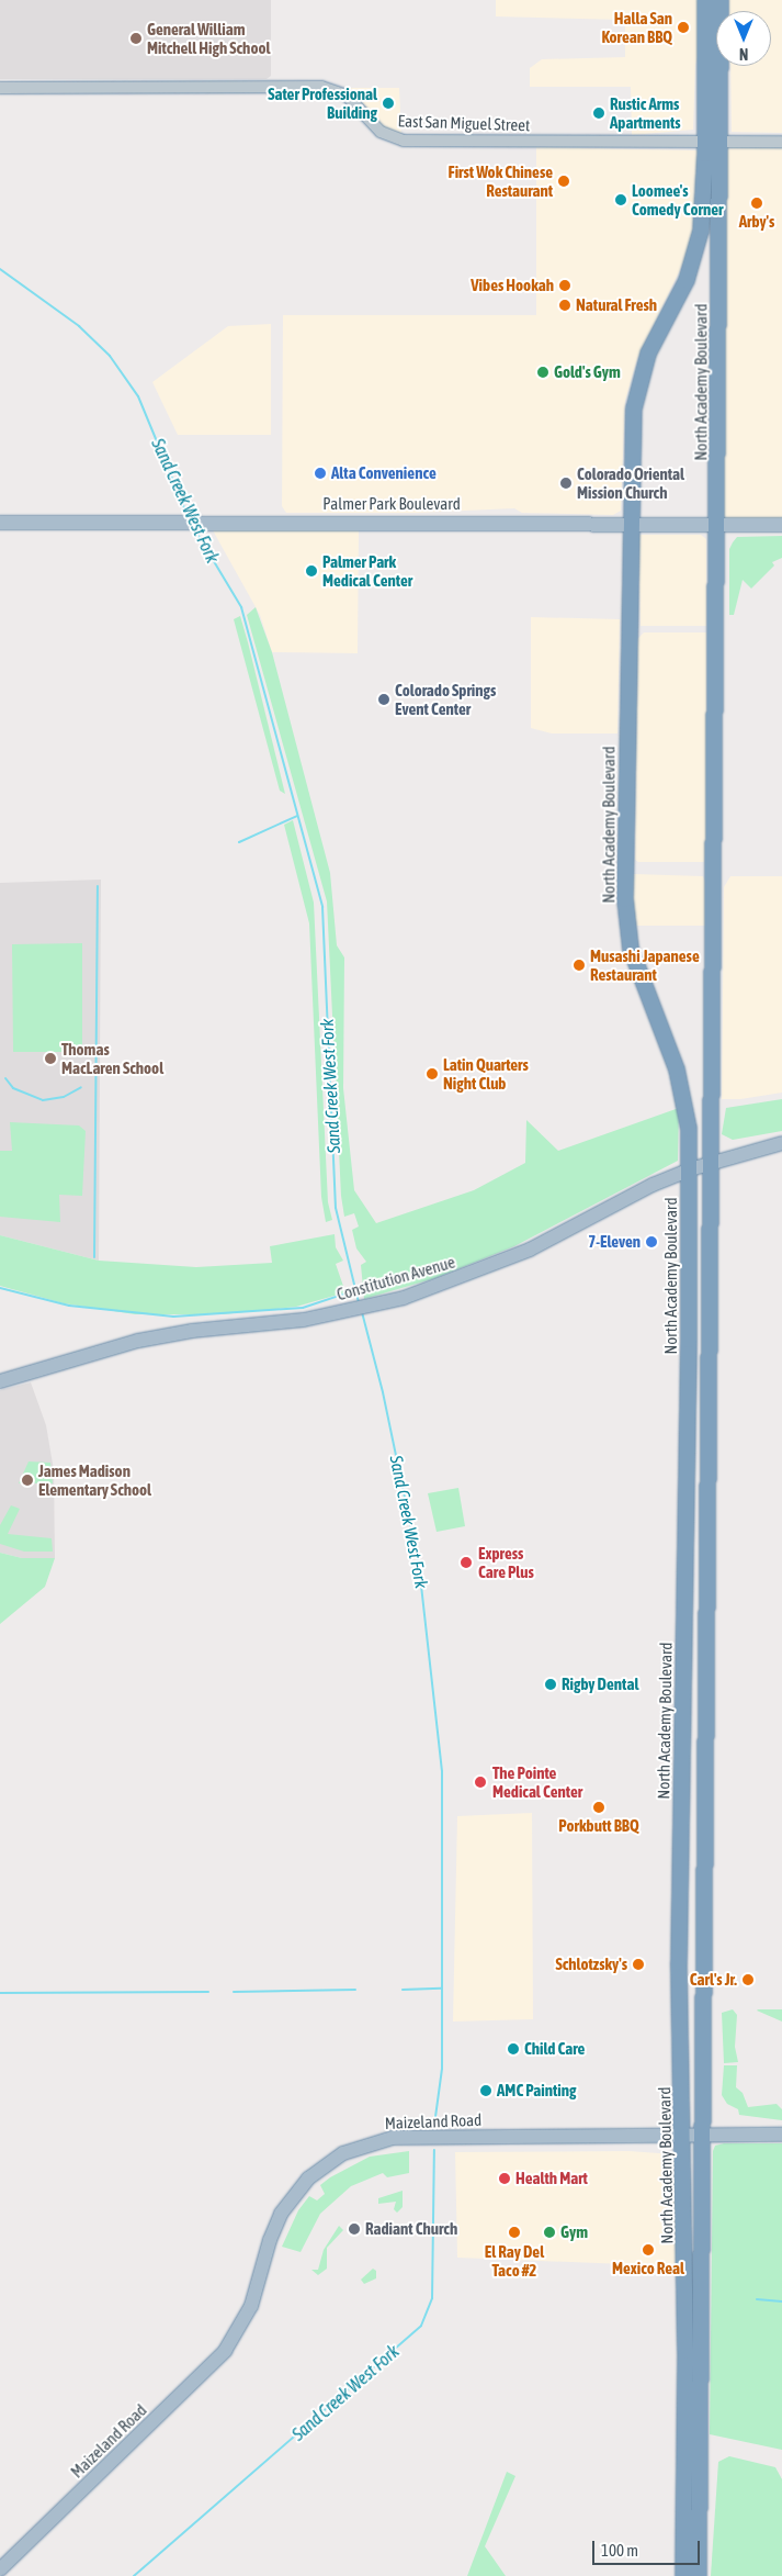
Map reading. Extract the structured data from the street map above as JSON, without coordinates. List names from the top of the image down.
{
  "streets": {
    "highway": ["North Academy Boulevard"],
    "main road": ["Palmer Park Boulevard", "Constitution Avenue", "Maizeland Road"],
    "street": ["East San Miguel Street"]
  },
  "crossings": [
    ["East San Miguel Street", "North Academy Boulevard"],
    ["North Academy Boulevard", "Palmer Park Boulevard"],
    ["North Academy Boulevard", "Constitution Avenue"],
    ["North Academy Boulevard", "Maizeland Road"]
  ],
  "water": ["Sand Creek West Fork"],
  "places": [
    "Halla San Korean BBQ",
    "General William Mitchell High School",
    "Sater Professional Building",
    "Rustic Arms Apartments",
    "First Wok Chinese Restaurant",
    "Loomee's Comedy Corner",
    "Arby's",
    "Vibes Hookah",
    "Natural Fresh",
    "Gold's Gym",
    "Alta Convenience",
    "Colorado Oriental Mission Church",
    "Palmer Park Medical Center",
    "Colorado Springs Event Center",
    "Musashi Japanese Restaurant",
    "Thomas MacLaren School",
    "Latin Quarters Night Club",
    "7-Eleven",
    "James Madison Elementary School",
    "Express Care Plus",
    "Rigby Dental",
    "The Pointe Medical Center",
    "Porkbutt BBQ",
    "Schlotzsky's",
    "Carl's Jr.",
    "Child Care",
    "AMC Painting",
    "Health Mart",
    "Radiant Church",
    "El Ray Del Taco #2",
    "Gym",
    "Mexico Real"
  ],
  "scale_bar": "100 m",
  "north": "bottom"
}
